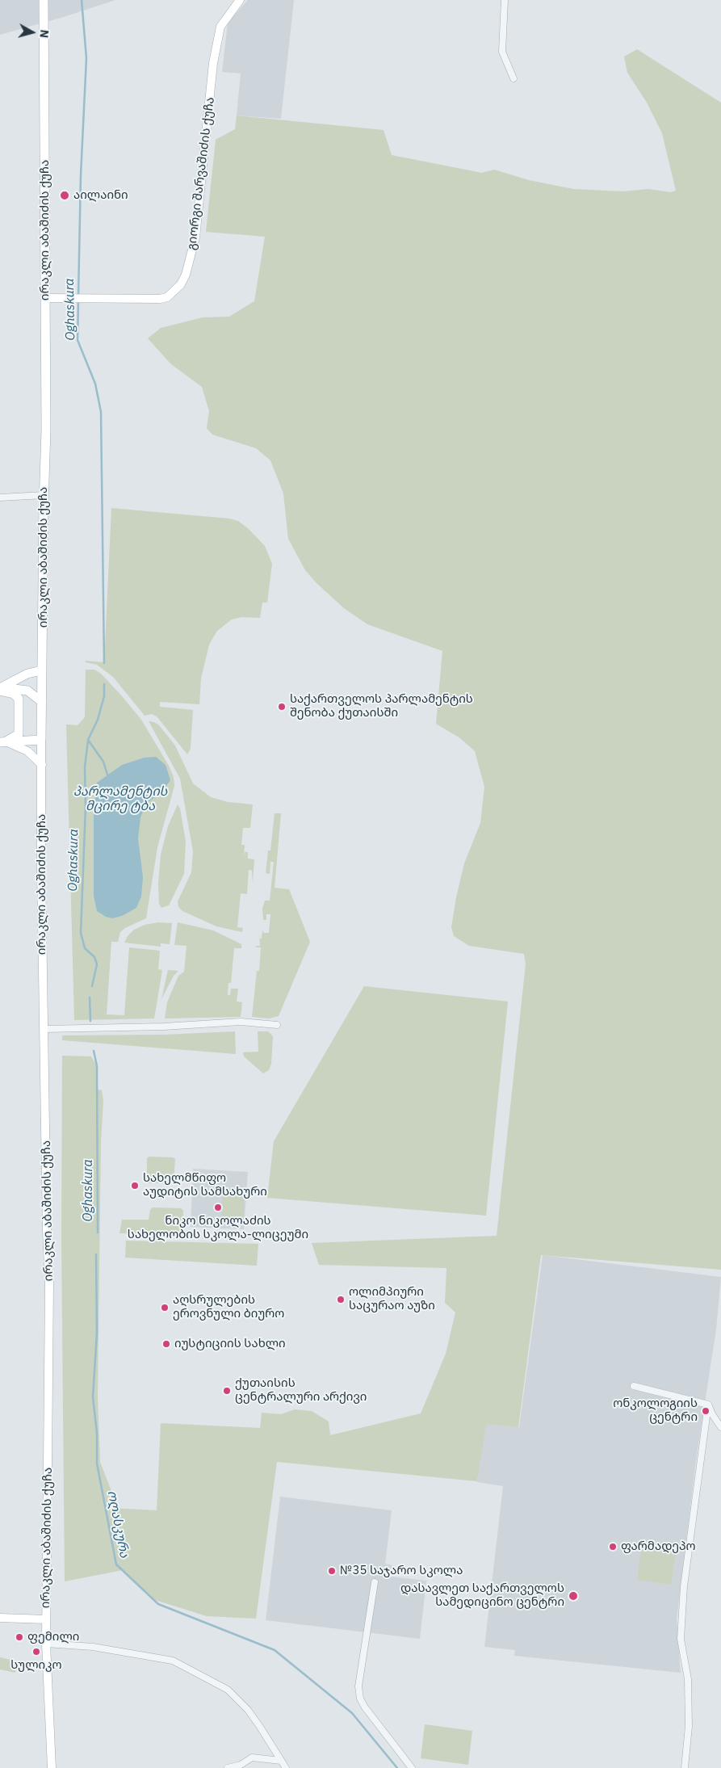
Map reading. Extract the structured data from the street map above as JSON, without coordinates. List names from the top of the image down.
{
  "streets": {
    "main road": ["გიორგი შარვაშიძის ქუჩა", "ირაკლი აბაშიძის ქუჩა"]
  },
  "crossings": [
    ["გიორგი შარვაშიძის ქუჩა", "ირაკლი აბაშიძის ქუჩა"]
  ],
  "water": ["Oghaskura", "პარლამენტის მცირე ტბა", "ოღასკურა"],
  "places": [
    "აილაინი",
    "საქართველოს პარლამენტის შენობა ქუთაისში",
    "სახელმწიფო აუდიტის სამსახური",
    "ნიკო ნიკოლაძის სახელობის სკოლა-ლიცეუმი",
    "ოლიმპიური საცურაო აუზი",
    "აღსრულების ეროვნული ბიურო",
    "იუსტიციის სახლი",
    "ქუთაისის ცენტრალური არქივი",
    "ონკოლოგიის ცენტრი",
    "ფარმადეპო",
    "№35 საჯარო სკოლა",
    "დასავლეთ საქართველოს სამედიცინო ცენტრი",
    "ფემილი",
    "სულიკო"
  ],
  "north": "right"
}
